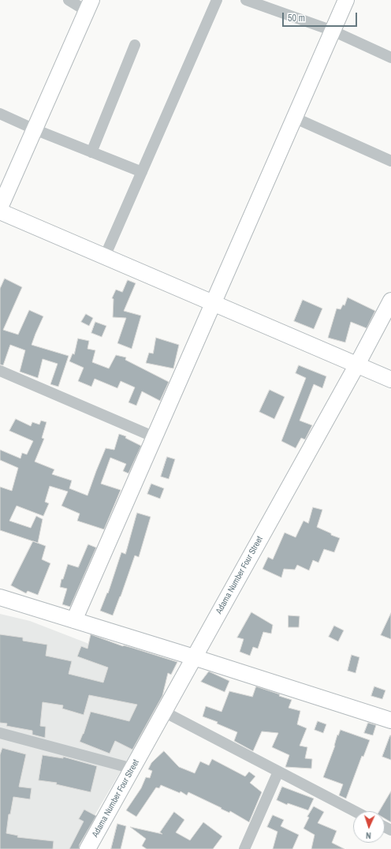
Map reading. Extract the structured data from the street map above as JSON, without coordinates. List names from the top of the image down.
{
  "streets": {
    "street": ["Adama Number Four Street"]
  },
  "scale_bar": "50 m",
  "north": "bottom"
}
